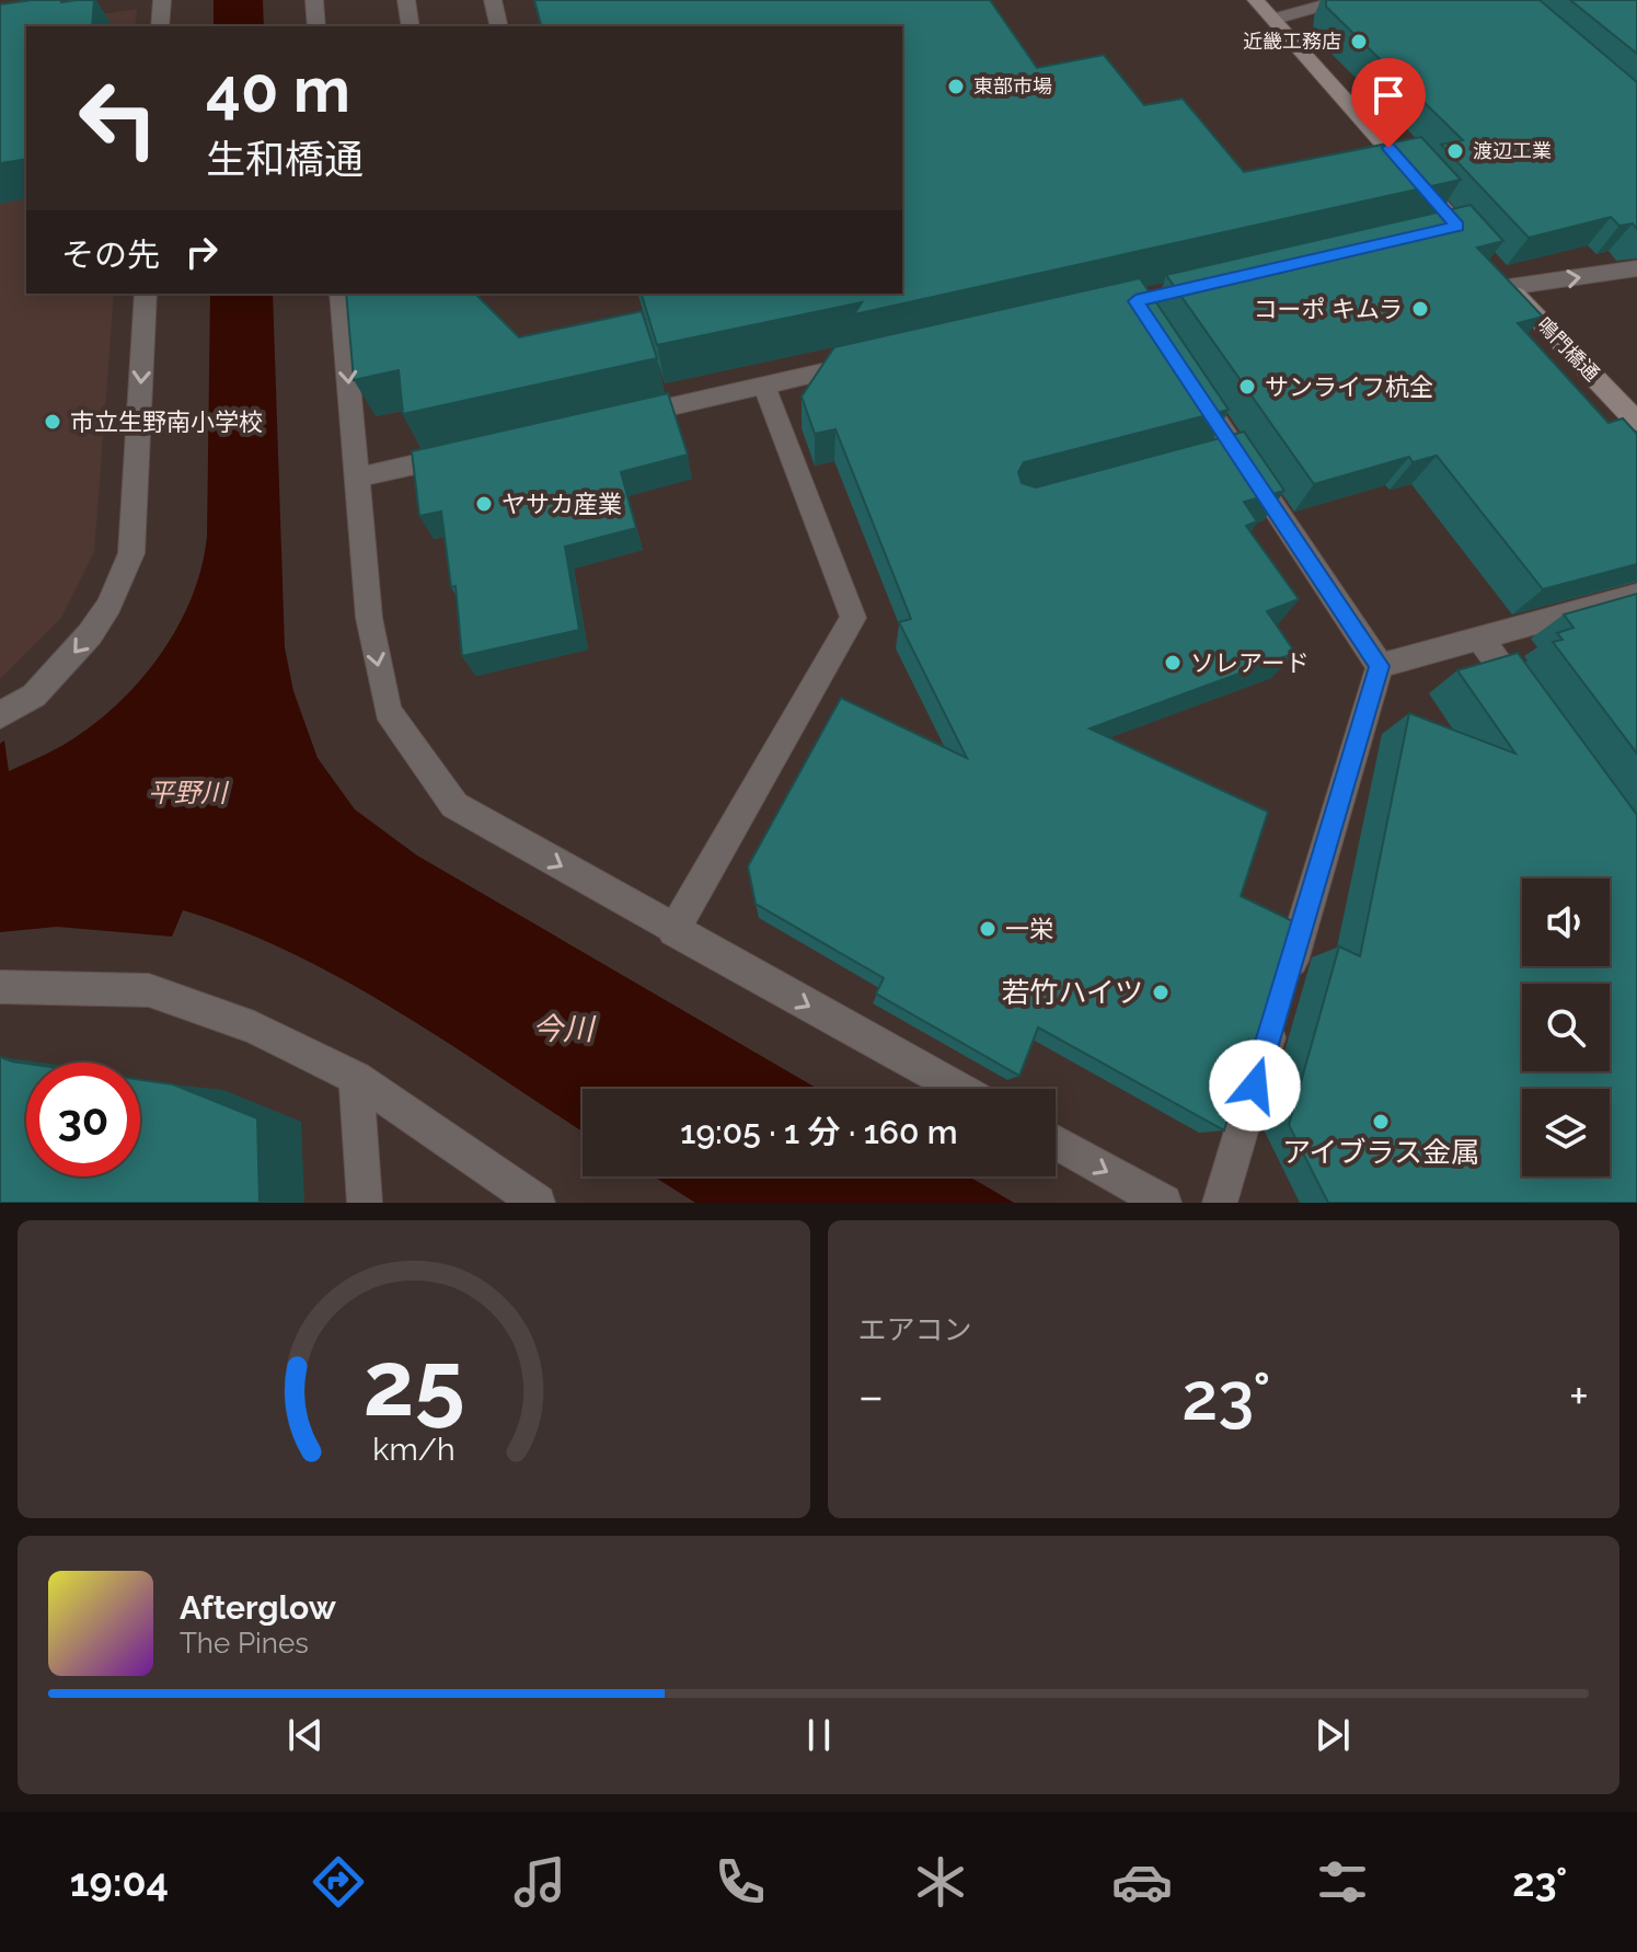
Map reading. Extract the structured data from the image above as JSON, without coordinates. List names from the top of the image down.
{
  "streets": {
    "street": ["鳴門橋通"]
  },
  "water": ["平野川", "今川"],
  "places": [
    "近畿工務店",
    "東部市場",
    "渡辺工業",
    "コーポ キムラ",
    "サンライフ杭全",
    "市立生野南小学校",
    "ヤサカ産業",
    "ソレアード",
    "一栄",
    "若竹ハイツ",
    "アイブラス金属"
  ],
  "page": {
    "turn": ["40 m", "生和橋通"],
    "then": "その先",
    "limit": "30",
    "trip": "19:05 · 1 分 · 160 m",
    "tile": "エアコン",
    "heat": ["−", "23°", "+"],
    "song": ["Afterglow", "The Pines"],
    "tabs": ["19:04", "23°"],
    "gauge": ["25", "km/h"]
  }
}
